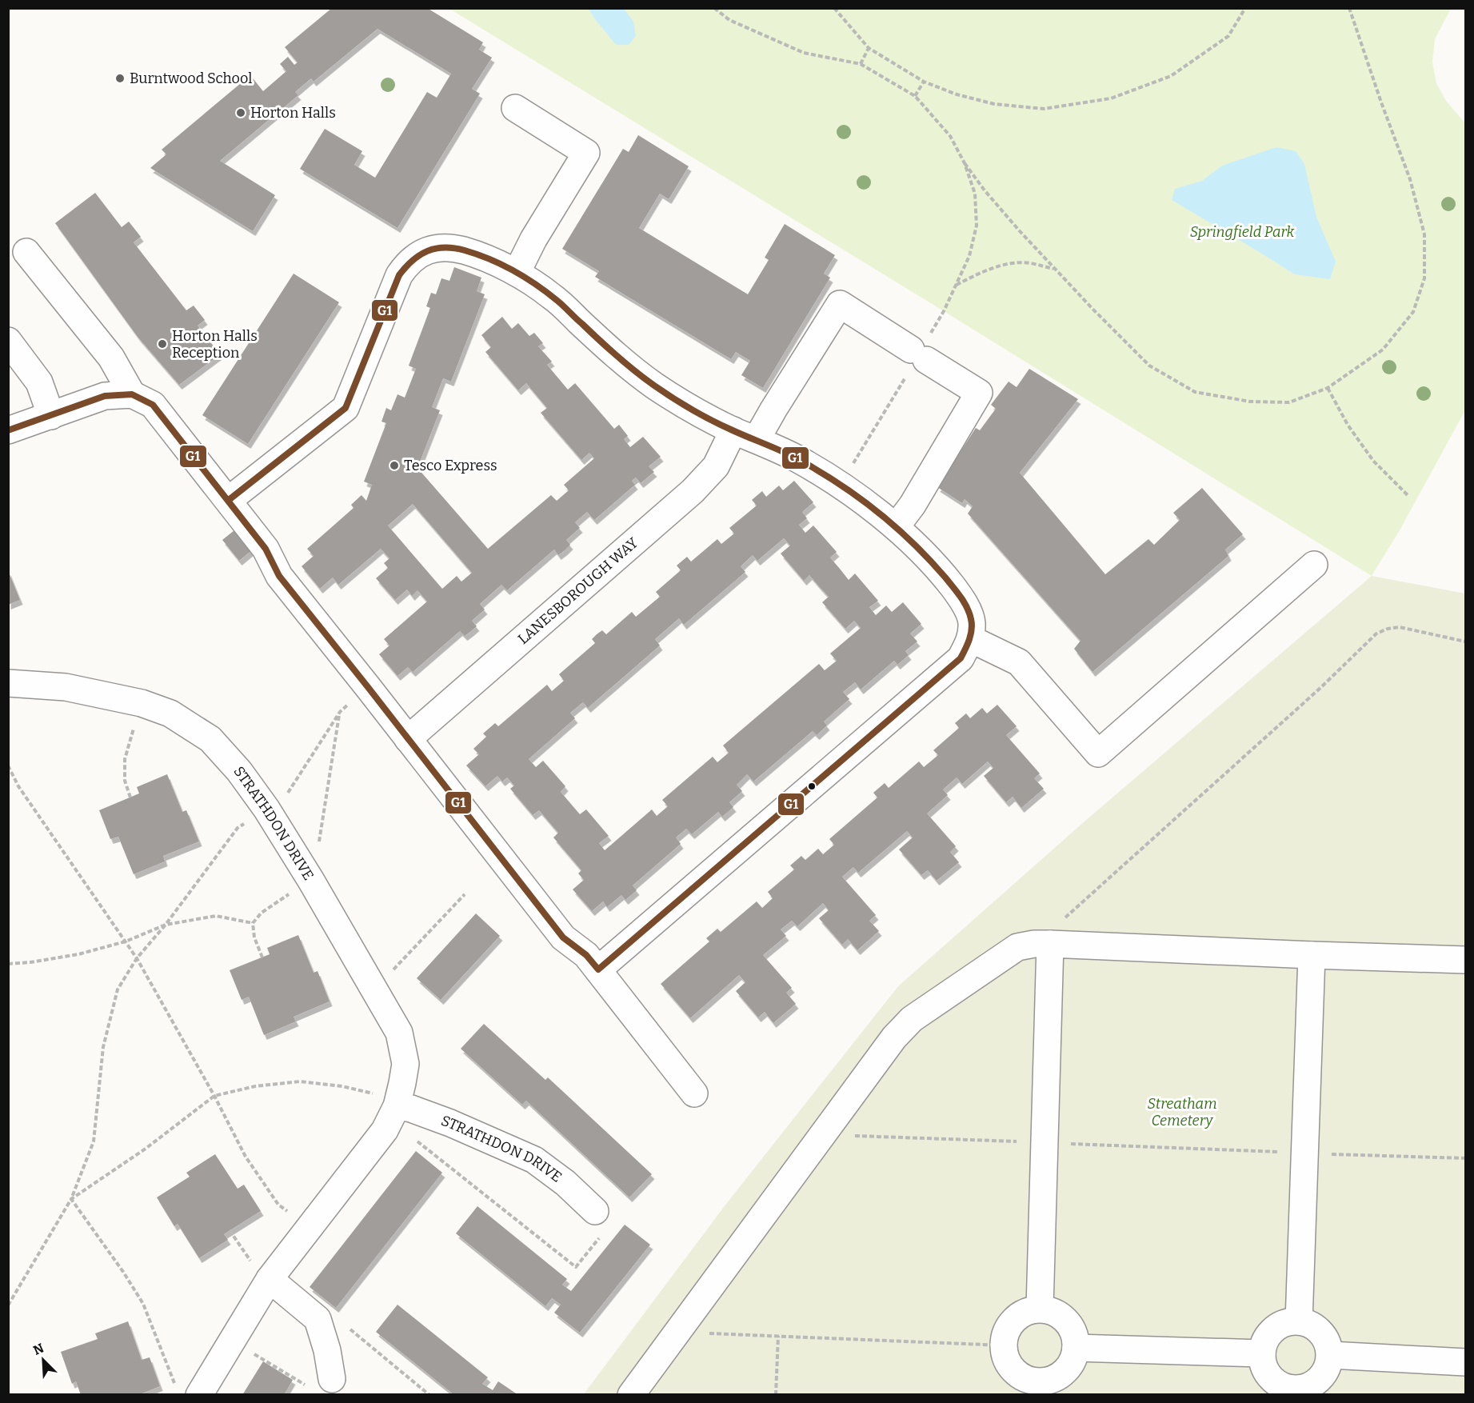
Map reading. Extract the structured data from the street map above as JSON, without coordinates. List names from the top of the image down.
{
  "streets": {
    "street": ["LANESBOROUGH WAY", "STRATHDON DRIVE"]
  },
  "parks": ["Springfield Park", "Streatham Cemetery"],
  "places": [
    "Burntwood School",
    "Horton Halls",
    "Horton Halls Reception",
    "Tesco Express"
  ],
  "lines": ["transit line G1"],
  "north": "top left"
}
